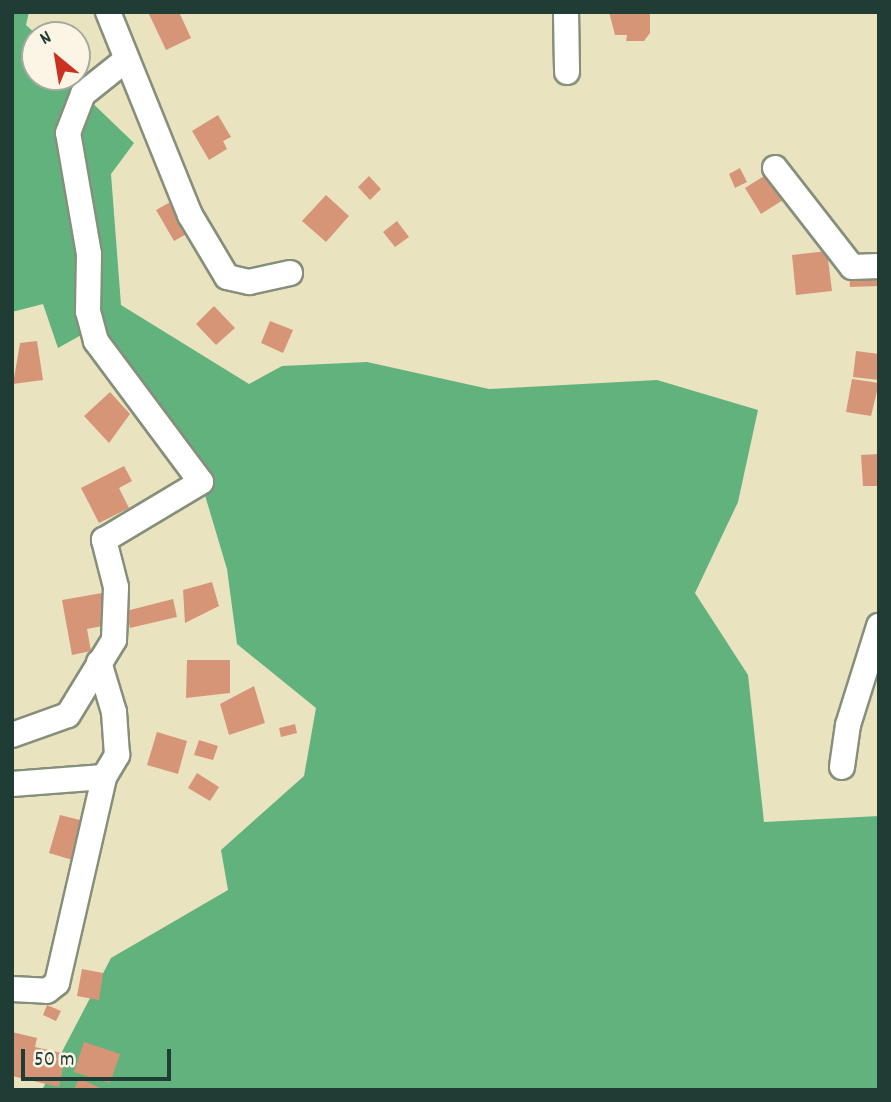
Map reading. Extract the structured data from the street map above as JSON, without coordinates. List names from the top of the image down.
{
  "scale_bar": "50 m",
  "north": "top left"
}
